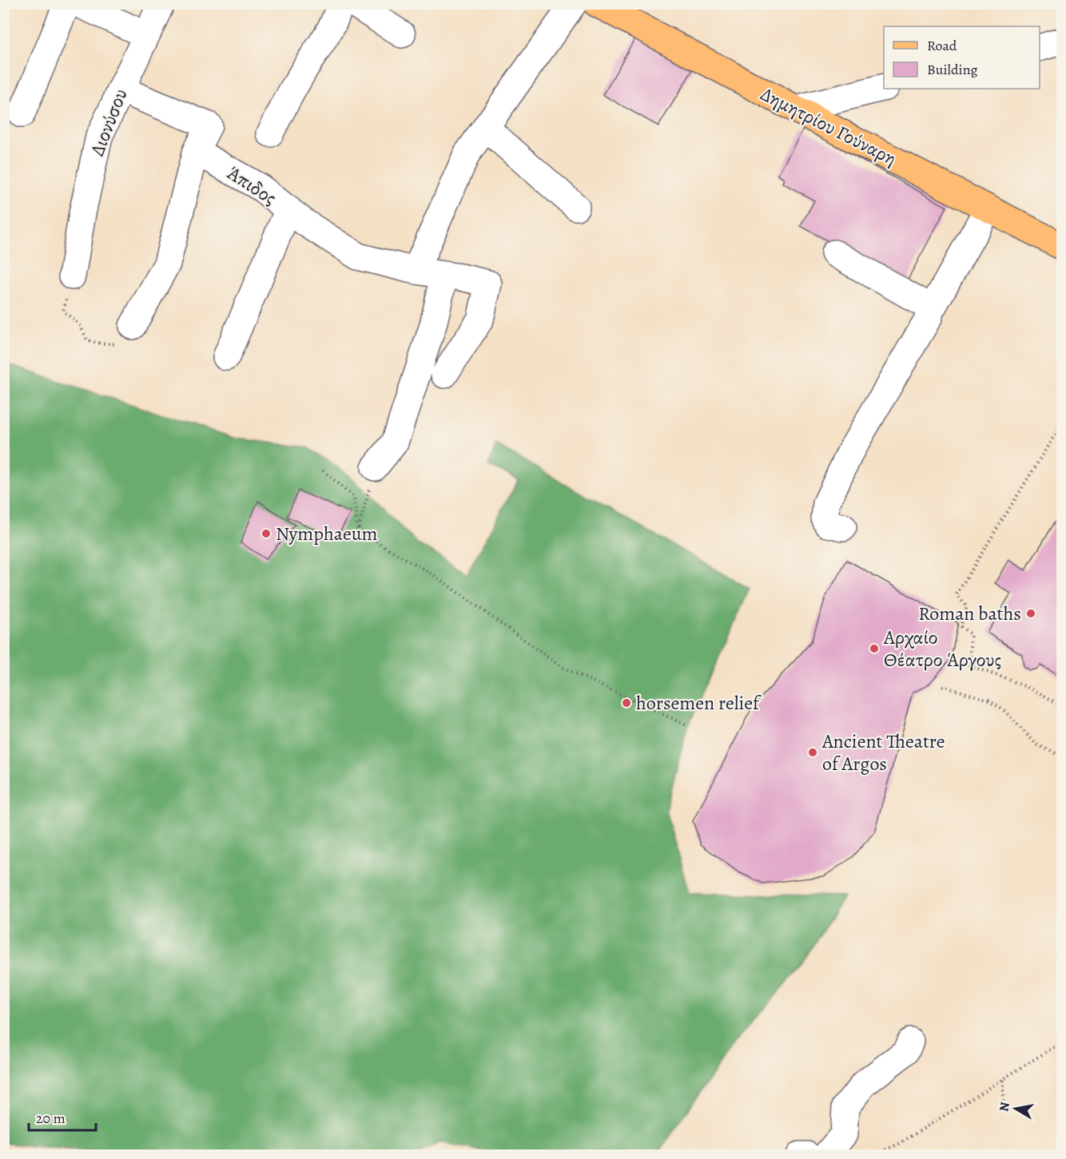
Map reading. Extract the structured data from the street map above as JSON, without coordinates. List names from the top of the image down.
{
  "streets": {
    "main road": ["Δημητρίου Γούναρη"],
    "street": ["Διονύσου", "Άπιδος"]
  },
  "places": [
    "Nymphaeum",
    "Roman baths",
    "Αρχαίο Θέατρο Άργους",
    "horsemen relief",
    "Ancient Theatre of Argos"
  ],
  "legend": ["Road", "Building"],
  "scale_bar": "20 m",
  "north": "left"
}
